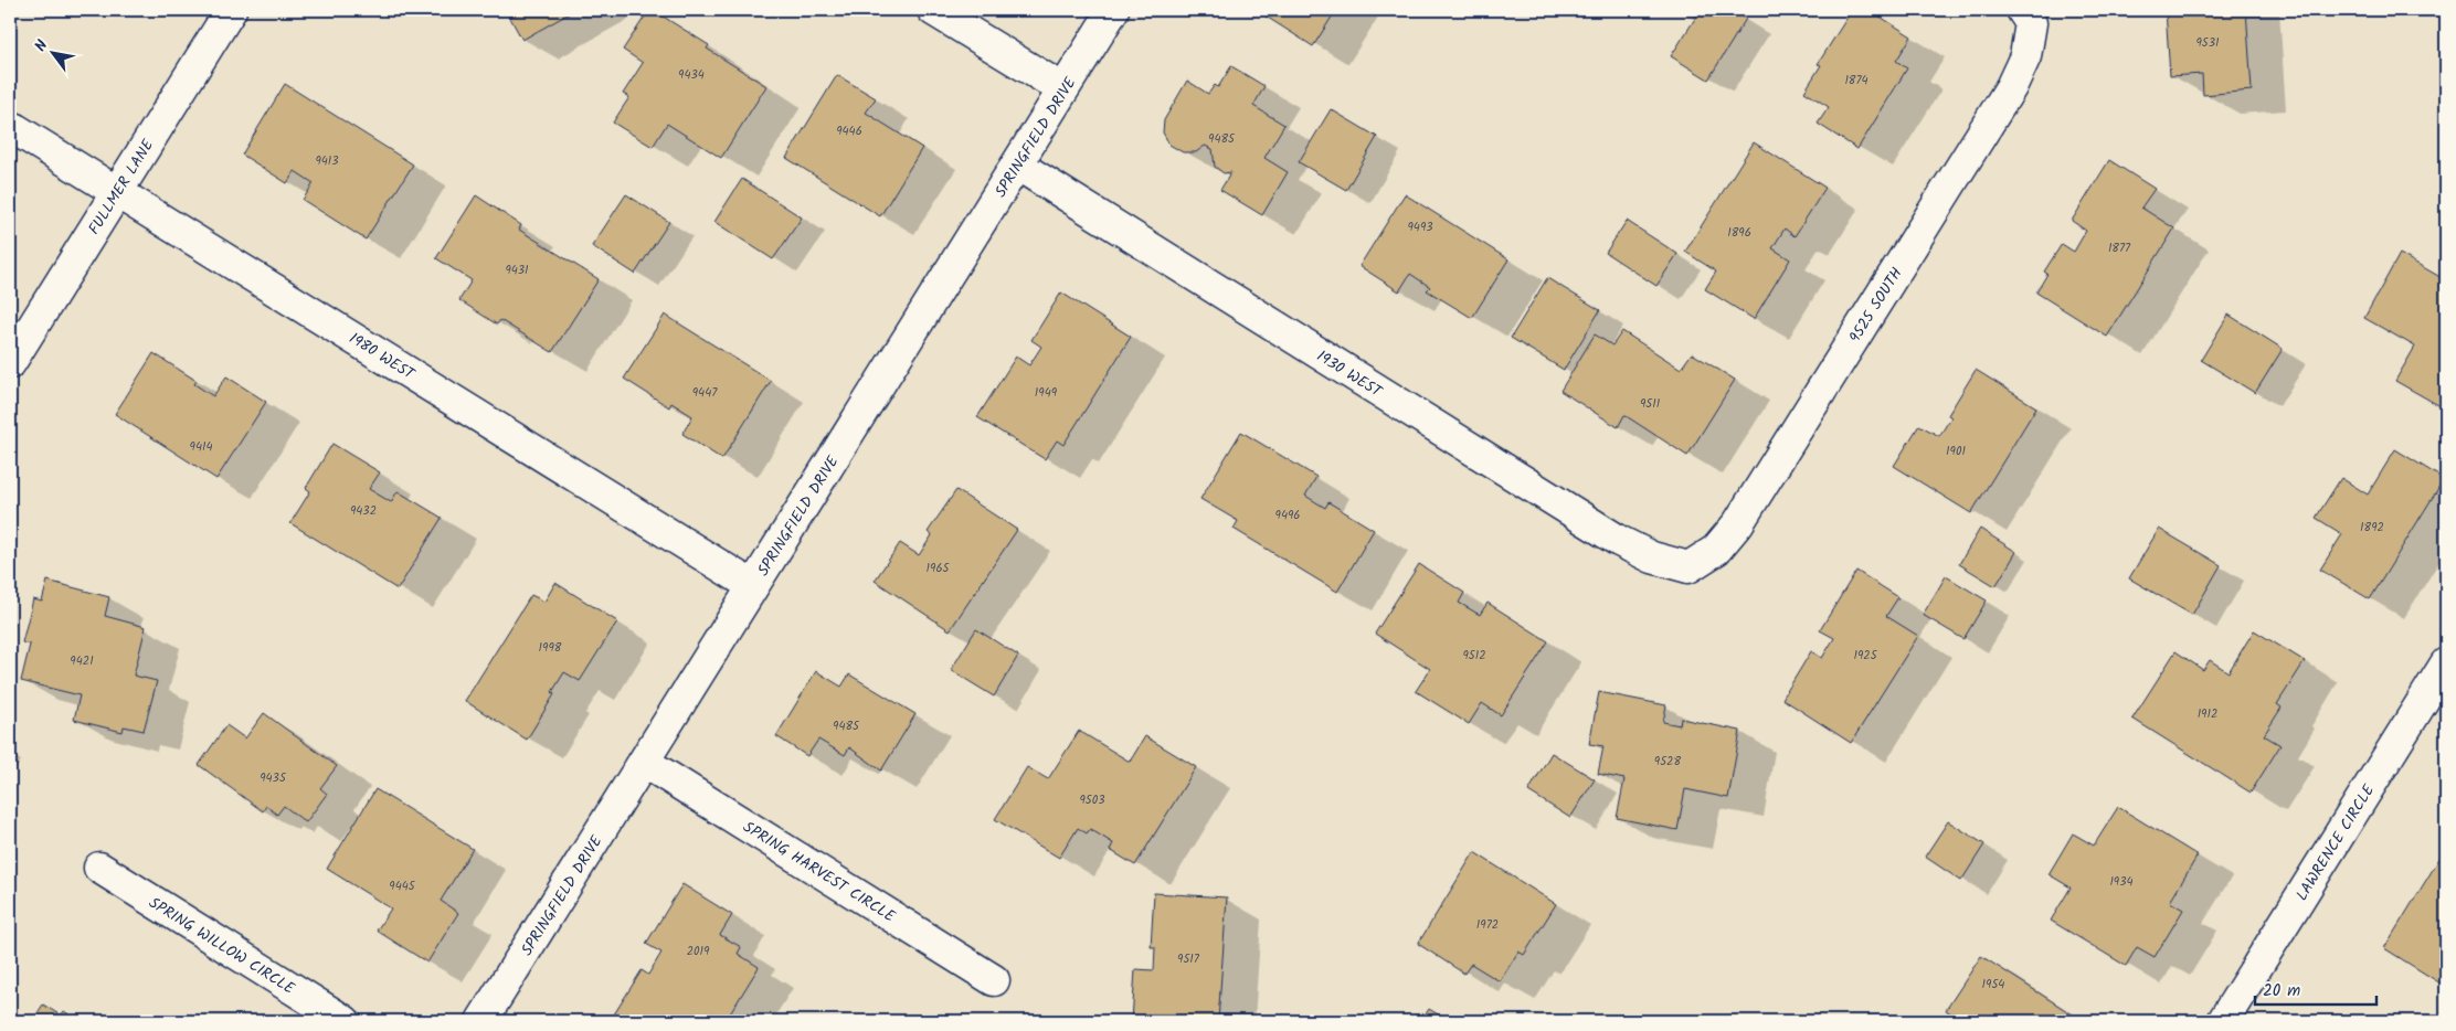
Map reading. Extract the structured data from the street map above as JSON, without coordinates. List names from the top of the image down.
{
  "streets": {
    "street": [
      "SPRINGFIELD DRIVE",
      "FULLMER LANE",
      "9525 SOUTH",
      "1980 WEST",
      "1930 WEST",
      "LAWRENCE CIRCLE",
      "SPRING HARVEST CIRCLE",
      "SPRING WILLOW CIRCLE"
    ]
  },
  "crossings": [
    ["SPRINGFIELD DRIVE", "1980 WEST"],
    ["SPRINGFIELD DRIVE", "1930 WEST"],
    ["SPRINGFIELD DRIVE", "SPRING HARVEST CIRCLE"],
    ["FULLMER LANE", "1980 WEST"],
    ["9525 SOUTH", "1930 WEST"]
  ],
  "house_numbers": [
    "9531",
    "9434",
    "1874",
    "9446",
    "9485",
    "9413",
    "9493",
    "1896",
    "1877",
    "9431",
    "9447",
    "1949",
    "9511",
    "9414",
    "1901",
    "9432",
    "9496",
    "1892",
    "1965",
    "1998",
    "9512",
    "1925",
    "9421",
    "1912",
    "9485",
    "9528",
    "9435",
    "9503",
    "1934",
    "9445",
    "1972",
    "2019",
    "9517",
    "1954"
  ],
  "scale_bar": "20 m",
  "north": "top left"
}
